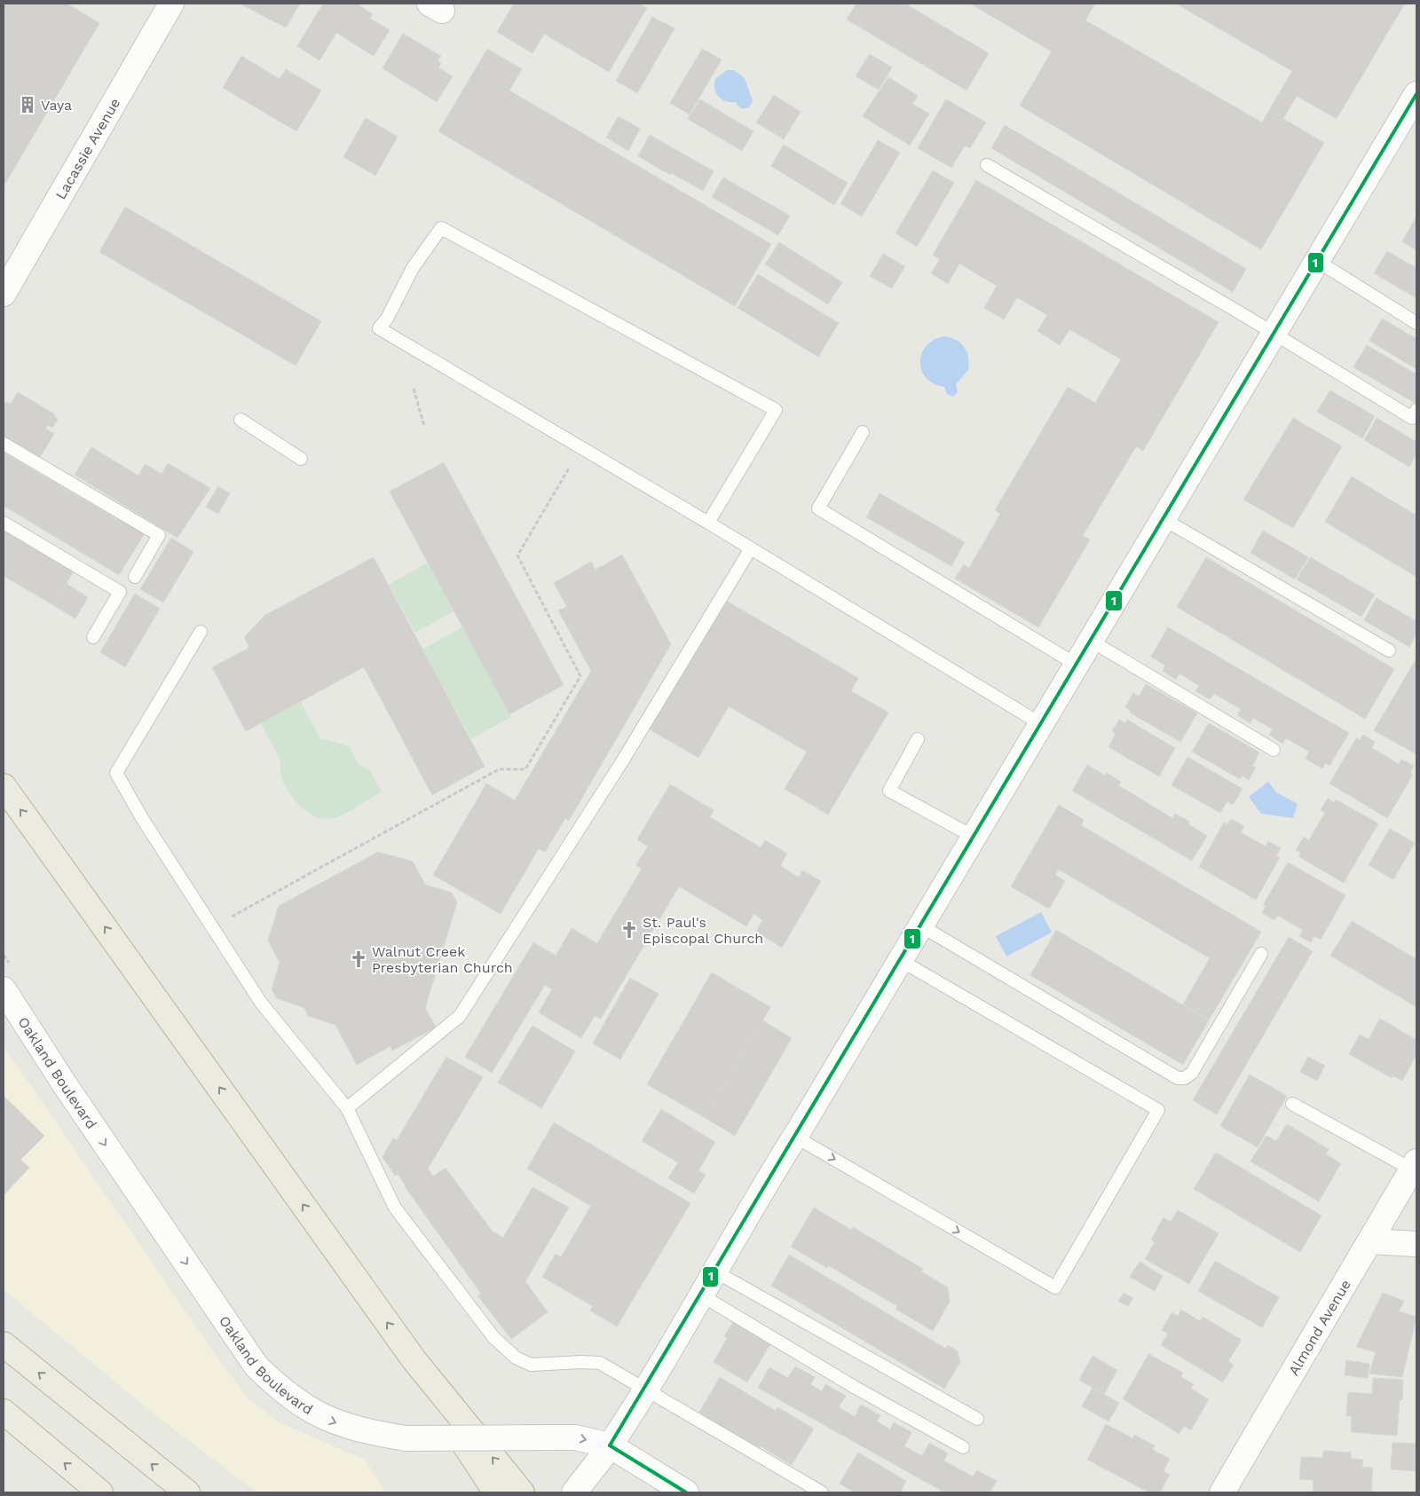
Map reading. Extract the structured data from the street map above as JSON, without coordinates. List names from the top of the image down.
{
  "streets": {
    "street": ["Lacassie Avenue", "Oakland Boulevard", "Almond Avenue"]
  },
  "one_way": ["Oakland Boulevard"],
  "places": {
    "building": ["Vaya"],
    "church": ["St. Paul's Episcopal Church", "Walnut Creek Presbyterian Church"]
  },
  "lines": ["transit line 1"]
}
